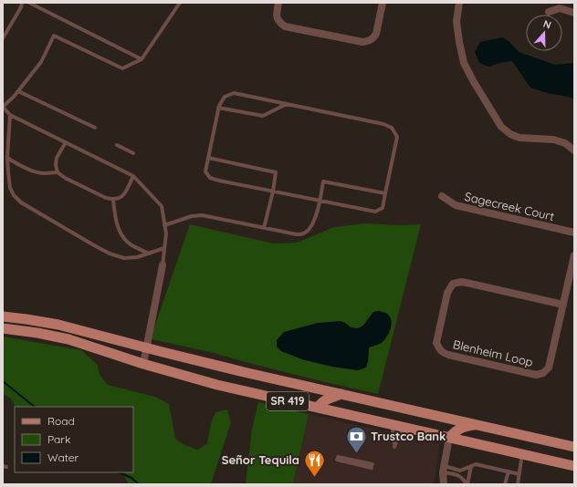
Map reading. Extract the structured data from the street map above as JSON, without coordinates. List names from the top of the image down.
{
  "streets": {
    "main road": ["SR 419"],
    "street": ["Sagecreek Court", "Blenheim Loop"]
  },
  "places": {
    "bank": ["Trustco Bank"],
    "restaurant": ["Señor Tequila"]
  },
  "legend": ["Road", "Park", "Water"],
  "north": "top"
}
